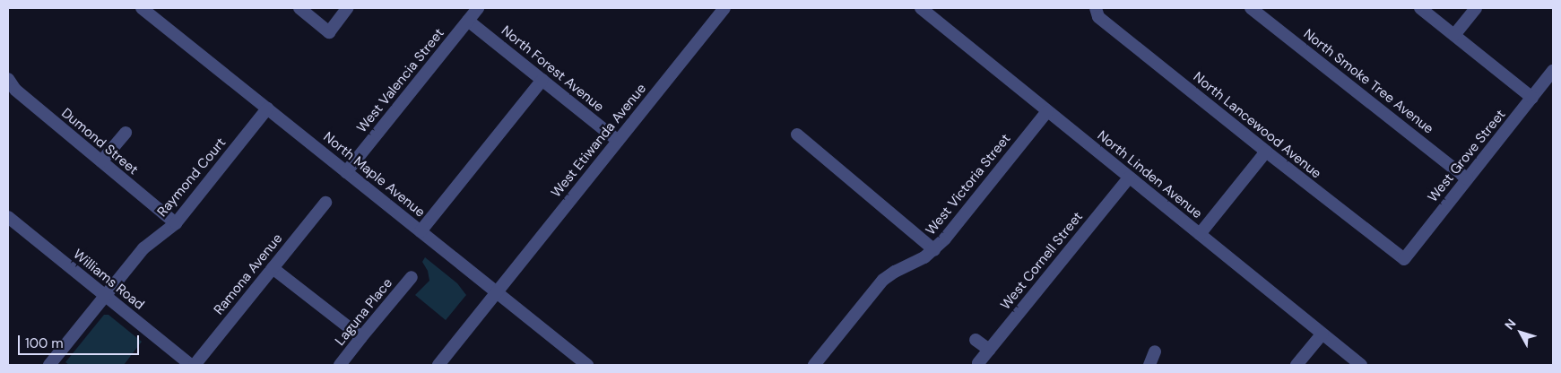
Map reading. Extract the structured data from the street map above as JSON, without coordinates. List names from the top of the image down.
{
  "streets": {
    "street": [
      "North Forest Avenue",
      "West Valencia Street",
      "North Smoke Tree Avenue",
      "North Lancewood Avenue",
      "West Etiwanda Avenue",
      "Dumond Street",
      "West Grove Street",
      "North Maple Avenue",
      "North Linden Avenue",
      "Raymond Court",
      "West Victoria Street",
      "West Cornell Street",
      "Ramona Avenue",
      "Williams Road",
      "Laguna Place"
    ]
  },
  "crossings": [
    ["North Forest Avenue", "West Valencia Street"],
    ["North Forest Avenue", "West Etiwanda Avenue"],
    ["West Valencia Street", "North Maple Avenue"],
    ["North Smoke Tree Avenue", "West Grove Street"],
    ["North Lancewood Avenue", "West Grove Street"],
    ["West Etiwanda Avenue", "North Maple Avenue"],
    ["Dumond Street", "Raymond Court"],
    ["North Maple Avenue", "Raymond Court"],
    ["North Linden Avenue", "West Victoria Street"],
    ["North Linden Avenue", "West Cornell Street"],
    ["Raymond Court", "Williams Road"]
  ],
  "scale_bar": "100 m",
  "north": "top left"
}
